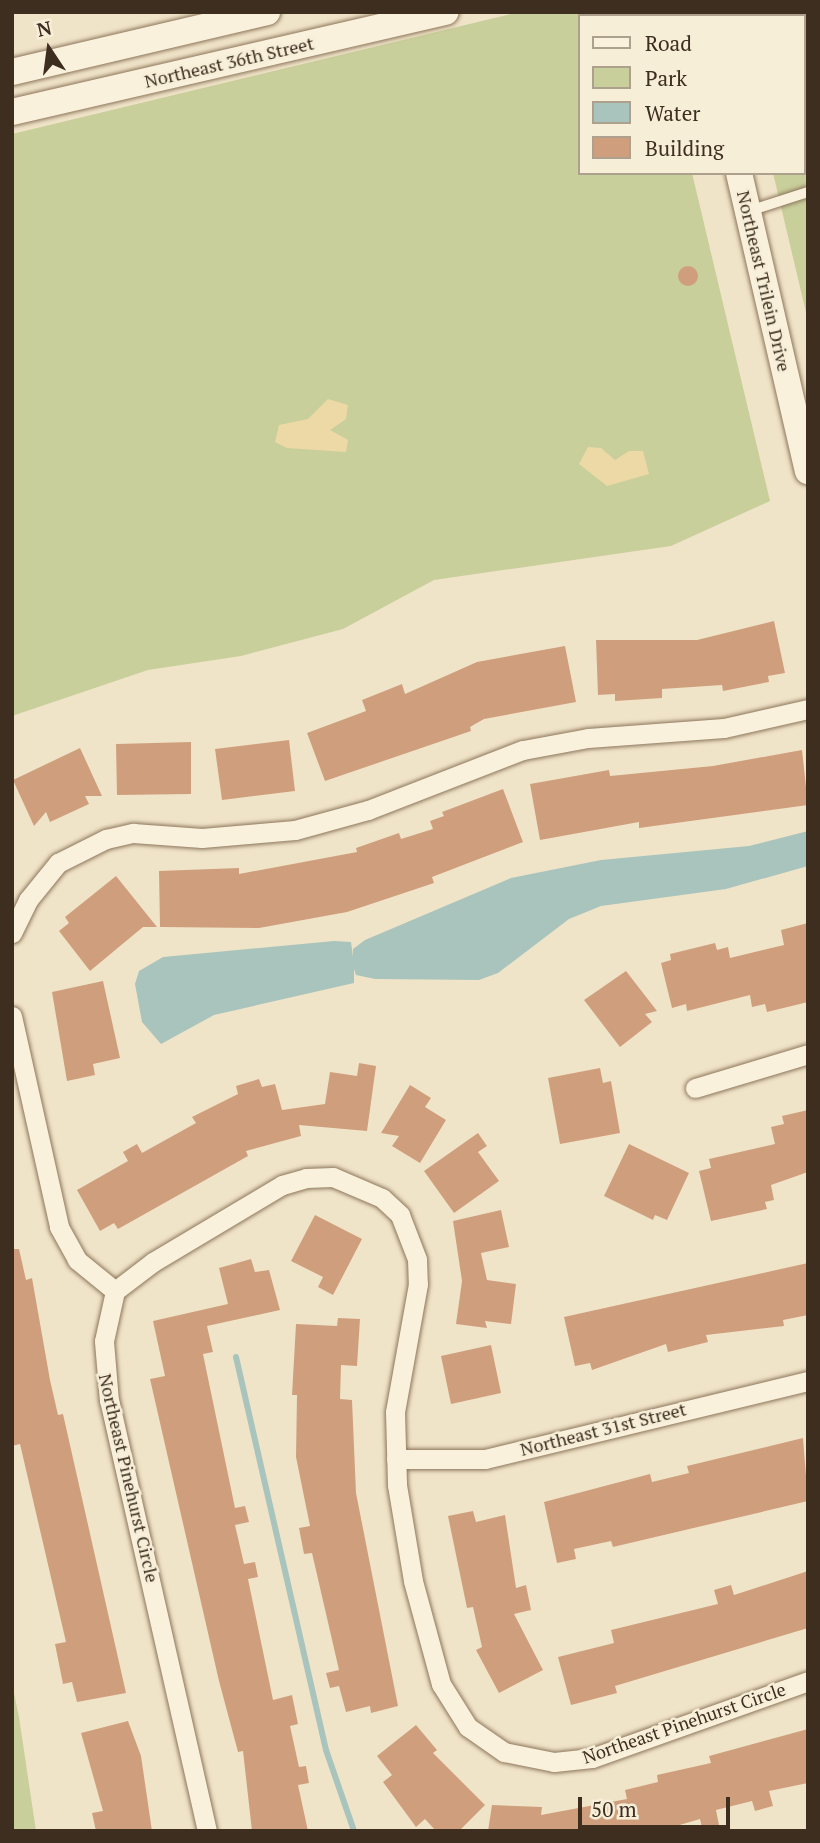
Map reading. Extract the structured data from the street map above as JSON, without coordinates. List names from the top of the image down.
{
  "streets": {
    "main road": ["Northeast 36th Street", "Northeast Trilein Drive"],
    "street": ["Northeast 31st Street", "Northeast Pinehurst Circle"]
  },
  "crossings": [
    ["Northeast 31st Street", "Northeast Pinehurst Circle"]
  ],
  "legend": [
    "Road",
    "Park",
    "Water",
    "Building"
  ],
  "scale_bar": "50 m",
  "north": "top"
}
